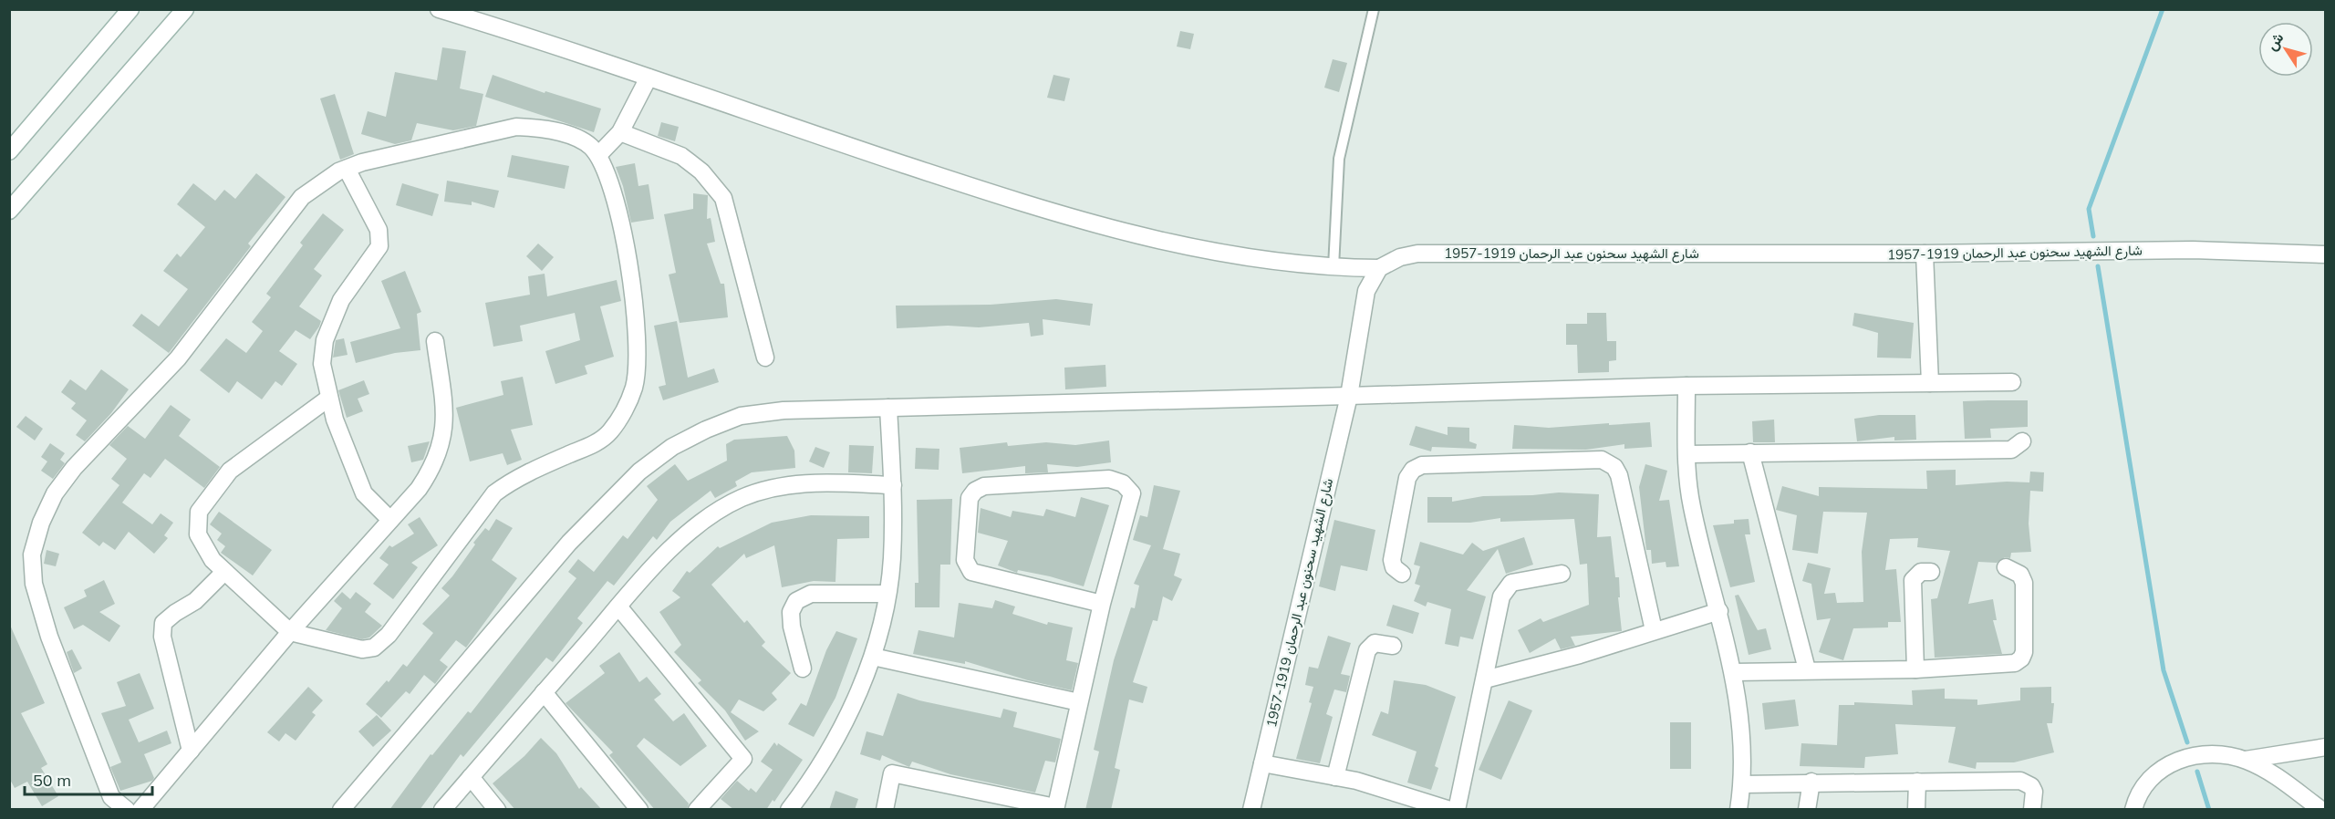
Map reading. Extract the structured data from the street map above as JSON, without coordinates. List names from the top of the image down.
{
  "streets": {
    "street": ["شارع الشهيد سحنون عبد الرحمان 1919-1957"]
  },
  "scale_bar": "50 m",
  "north": "top left"
}
